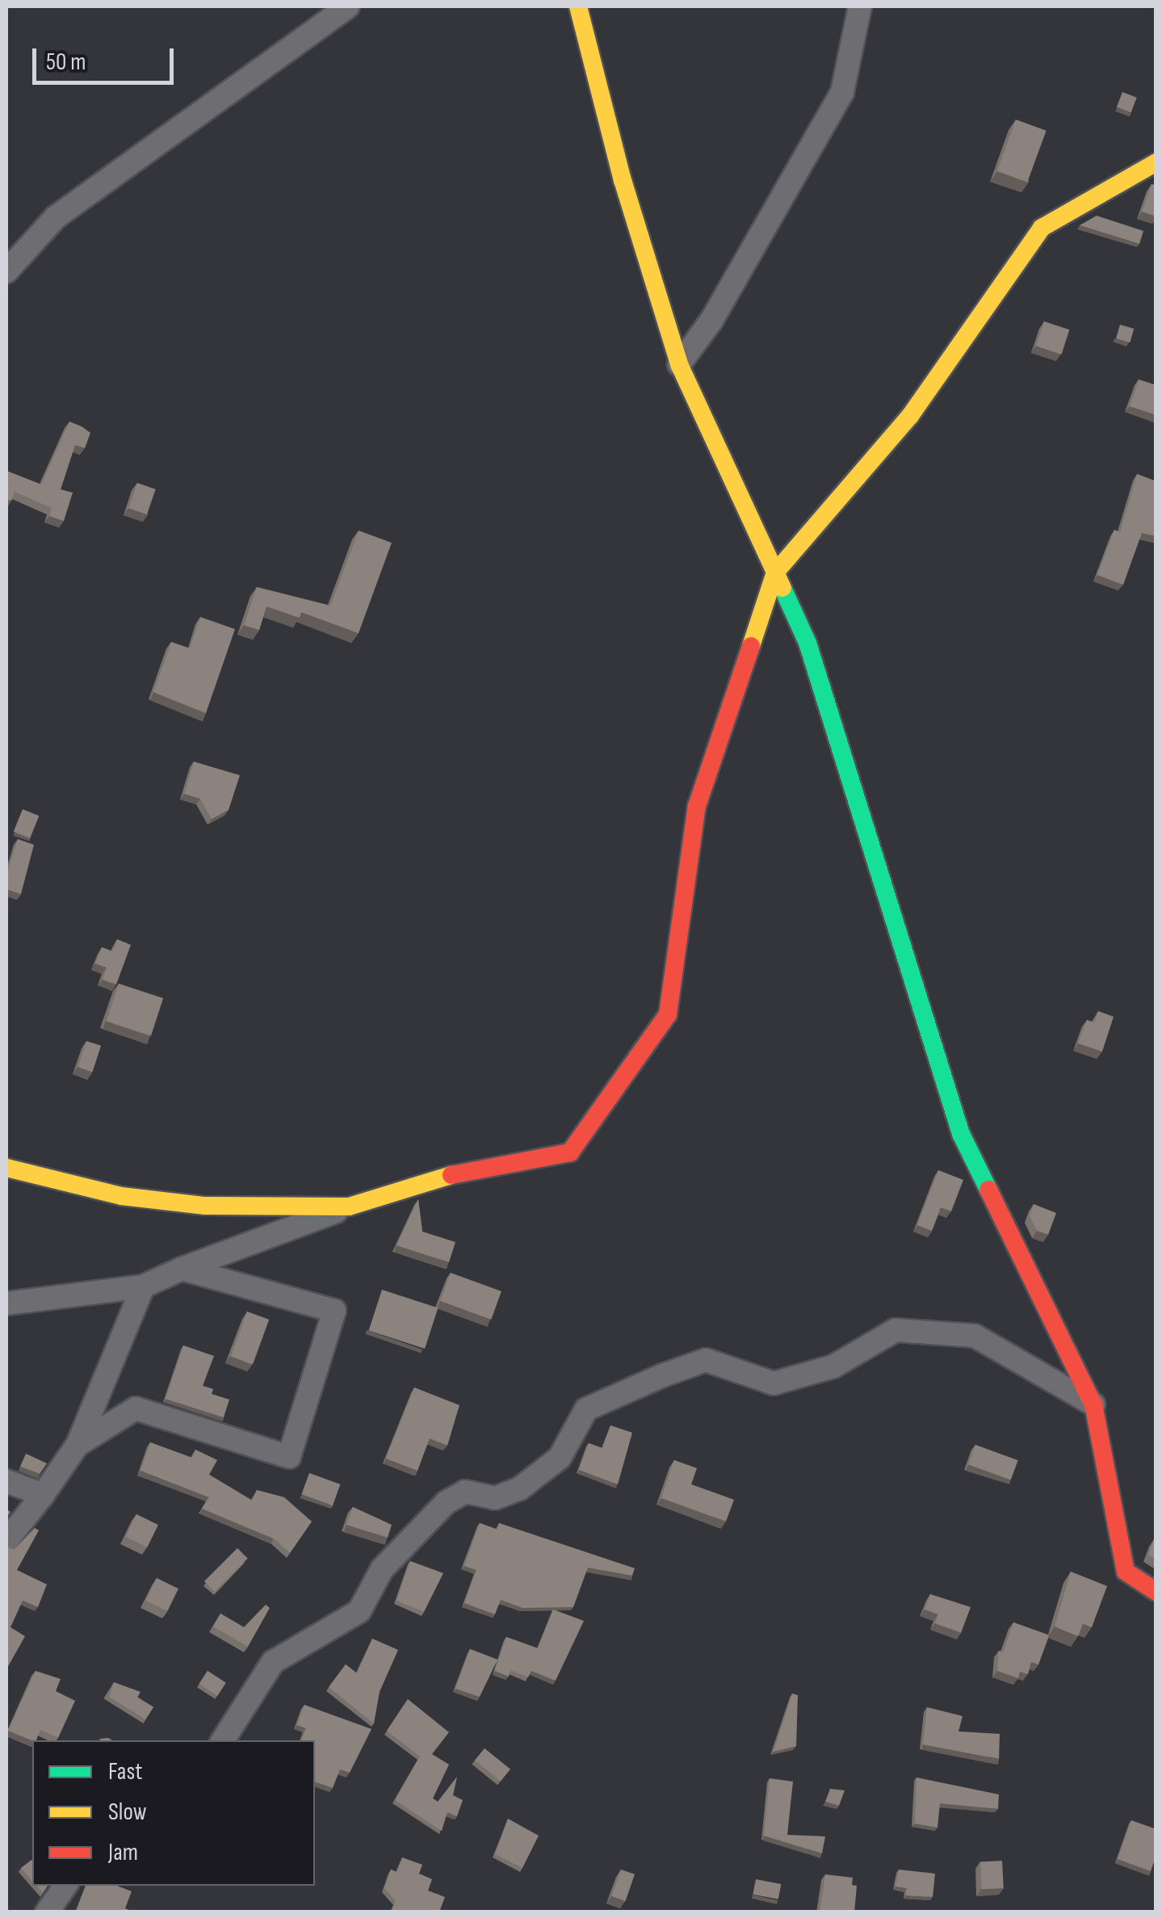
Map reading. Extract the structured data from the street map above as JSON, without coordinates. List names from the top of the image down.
{
  "legend": ["Fast", "Slow", "Jam"],
  "scale_bar": "50 m"
}
